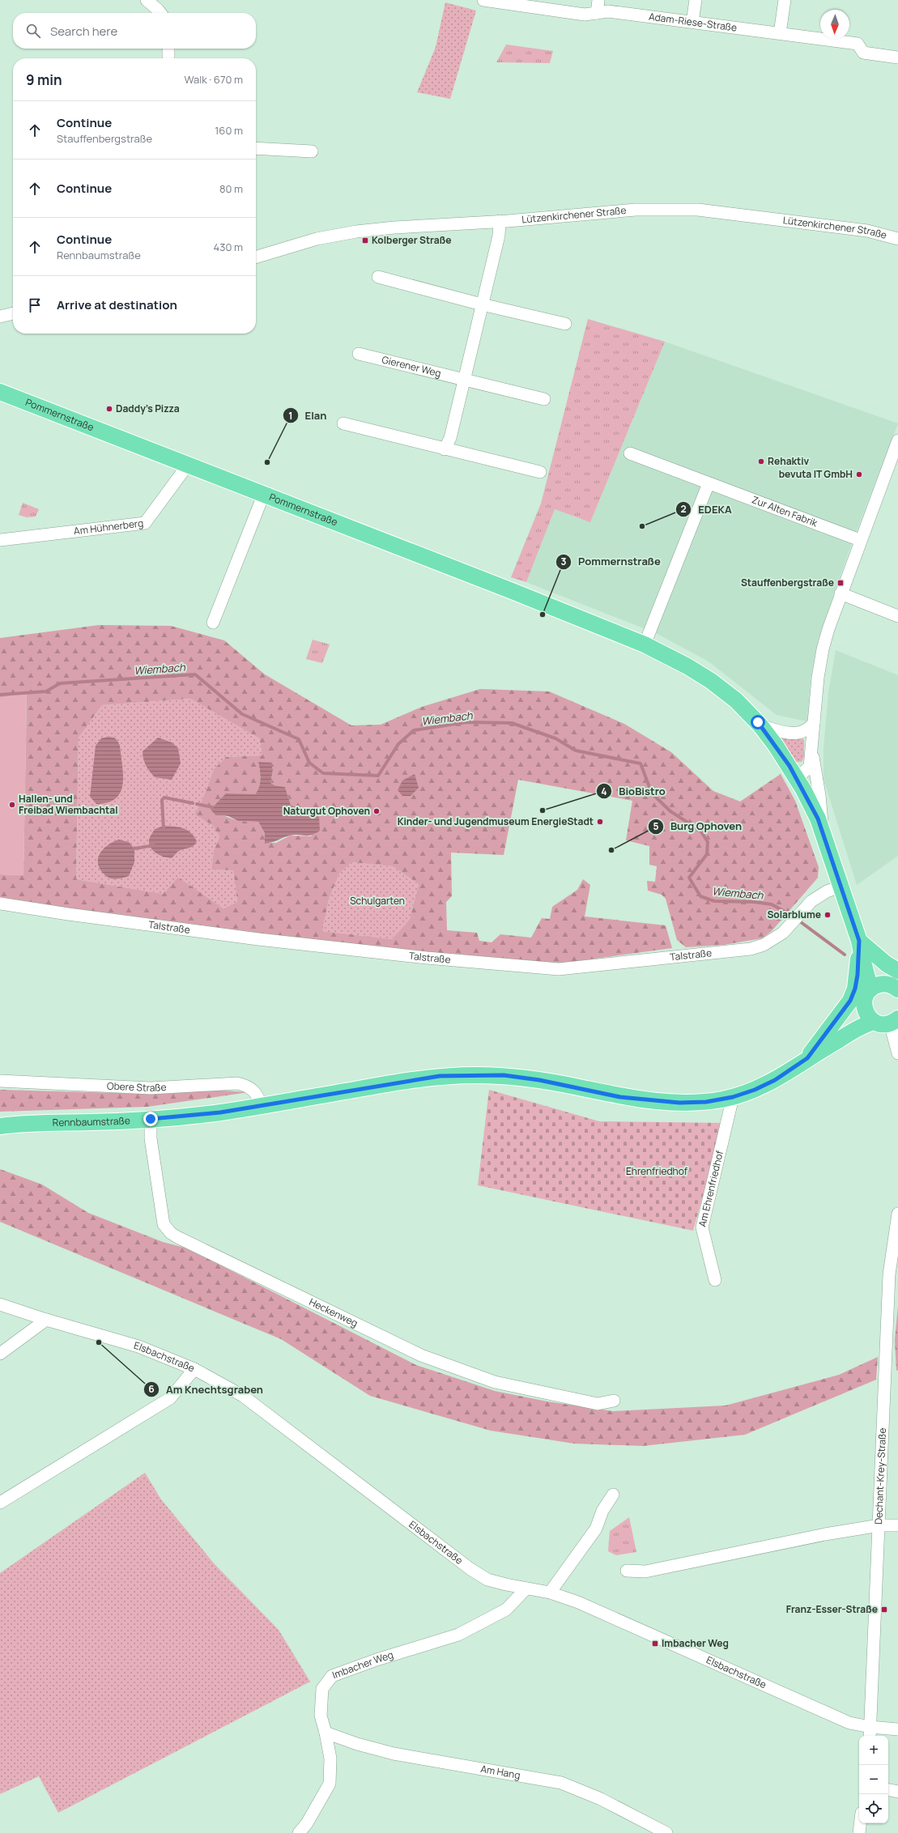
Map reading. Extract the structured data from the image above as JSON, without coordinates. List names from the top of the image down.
{
  "streets": {
    "main road": ["Pommernstraße", "Rennbaumstraße"],
    "street": [
      "Adam-Riese-Straße",
      "Lützenkirchener Straße",
      "Gierener Weg",
      "Zur Alten Fabrik",
      "Am Hühnerberg",
      "Talstraße",
      "Obere Straße",
      "Am Ehrenfriedhof",
      "Heckenweg",
      "Elsbachstraße",
      "Dechant-Krey-Straße",
      "Imbacher Weg",
      "Am Hang"
    ]
  },
  "crossings": [
    ["Pommernstraße", "Am Hühnerberg"],
    ["Obere Straße", "Rennbaumstraße"],
    ["Rennbaumstraße", "Am Ehrenfriedhof"],
    ["Rennbaumstraße", "Heckenweg"],
    ["Elsbachstraße", "Dechant-Krey-Straße"],
    ["Elsbachstraße", "Imbacher Weg"],
    ["Imbacher Weg", "Am Hang"]
  ],
  "water": ["Wiembach"],
  "parks": ["Schulgarten", "Ehrenfriedhof"],
  "places": {
    "transit": [
      "Kolberger Straße",
      "Stauffenbergstraße",
      "Franz-Esser-Straße",
      "Imbacher Weg"
    ],
    "other": [
      "Daddy's Pizza",
      "Rehaktiv",
      "Elan",
      "bevuta IT GmbH",
      "EDEKA",
      "Pommernstraße",
      "Hallen- und Freibad Wiembachtal",
      "BioBistro",
      "Naturgut Ophoven",
      "Kinder- und Jugendmuseum EnergieStadt",
      "Burg Ophoven",
      "Solarblume",
      "Am Knechtsgraben"
    ]
  },
  "north": "bottom",
  "page": {
    "search": "Search here",
    "heading": ["9 min", "Walk · 670 m"],
    "list": [
      ["Continue", "Stauffenbergstraße", "160 m"],
      ["Continue", "80 m"],
      ["Continue", "Rennbaumstraße", "430 m"],
      "Arrive at destination"
    ],
    "map_buttons": ["+", "−"]
  }
}
